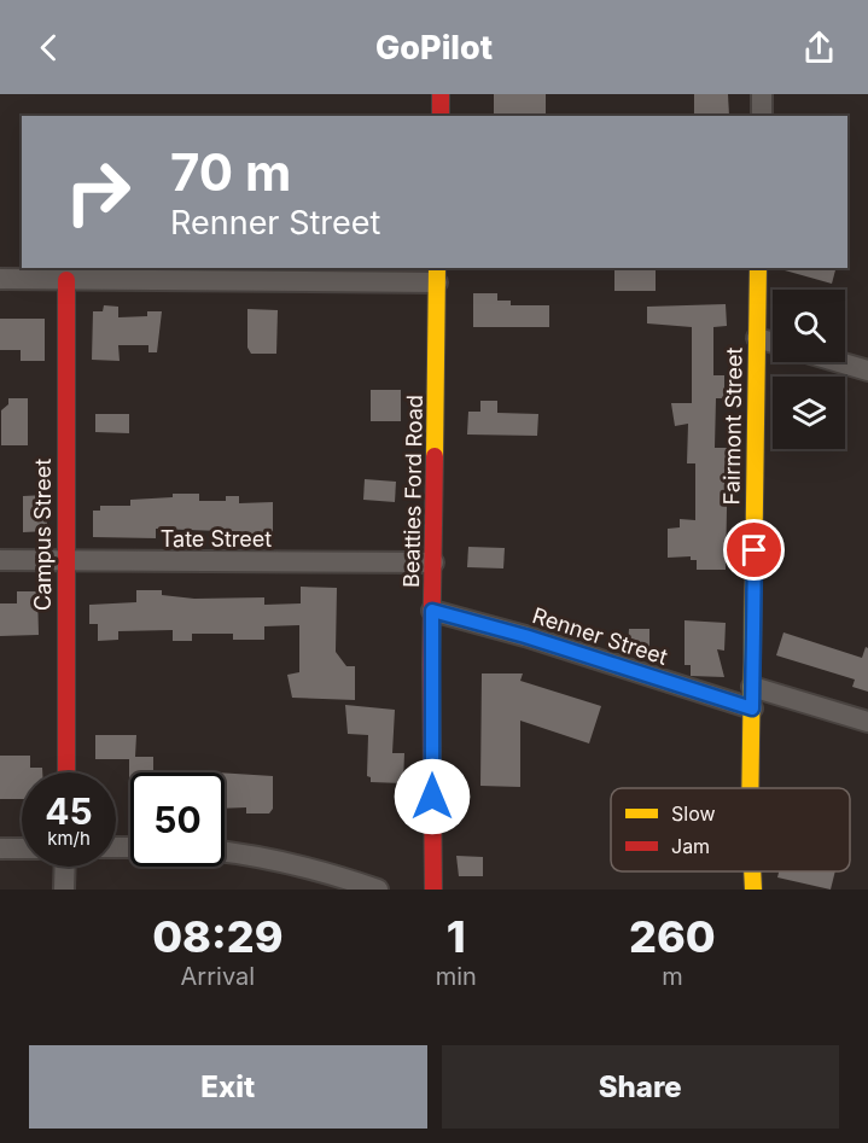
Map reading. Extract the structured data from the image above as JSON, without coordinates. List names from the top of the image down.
{
  "streets": {
    "street": [
      "Fairmont Street",
      "Beatties Ford Road",
      "Campus Street",
      "Tate Street",
      "Renner Street"
    ]
  },
  "crossings": [
    ["Fairmont Street", "Renner Street"],
    ["Beatties Ford Road", "Tate Street"],
    ["Beatties Ford Road", "Renner Street"],
    ["Campus Street", "Tate Street"]
  ],
  "legend": ["Slow", "Jam"],
  "page": {
    "header": "GoPilot",
    "turn": ["70 m", "Renner Street"],
    "speed": "45 km/h",
    "limit": "50",
    "eta": [
      "08:29",
      "Arrival",
      "1",
      "min",
      "260",
      "m"
    ],
    "buttons": ["Exit", "Share"]
  }
}
